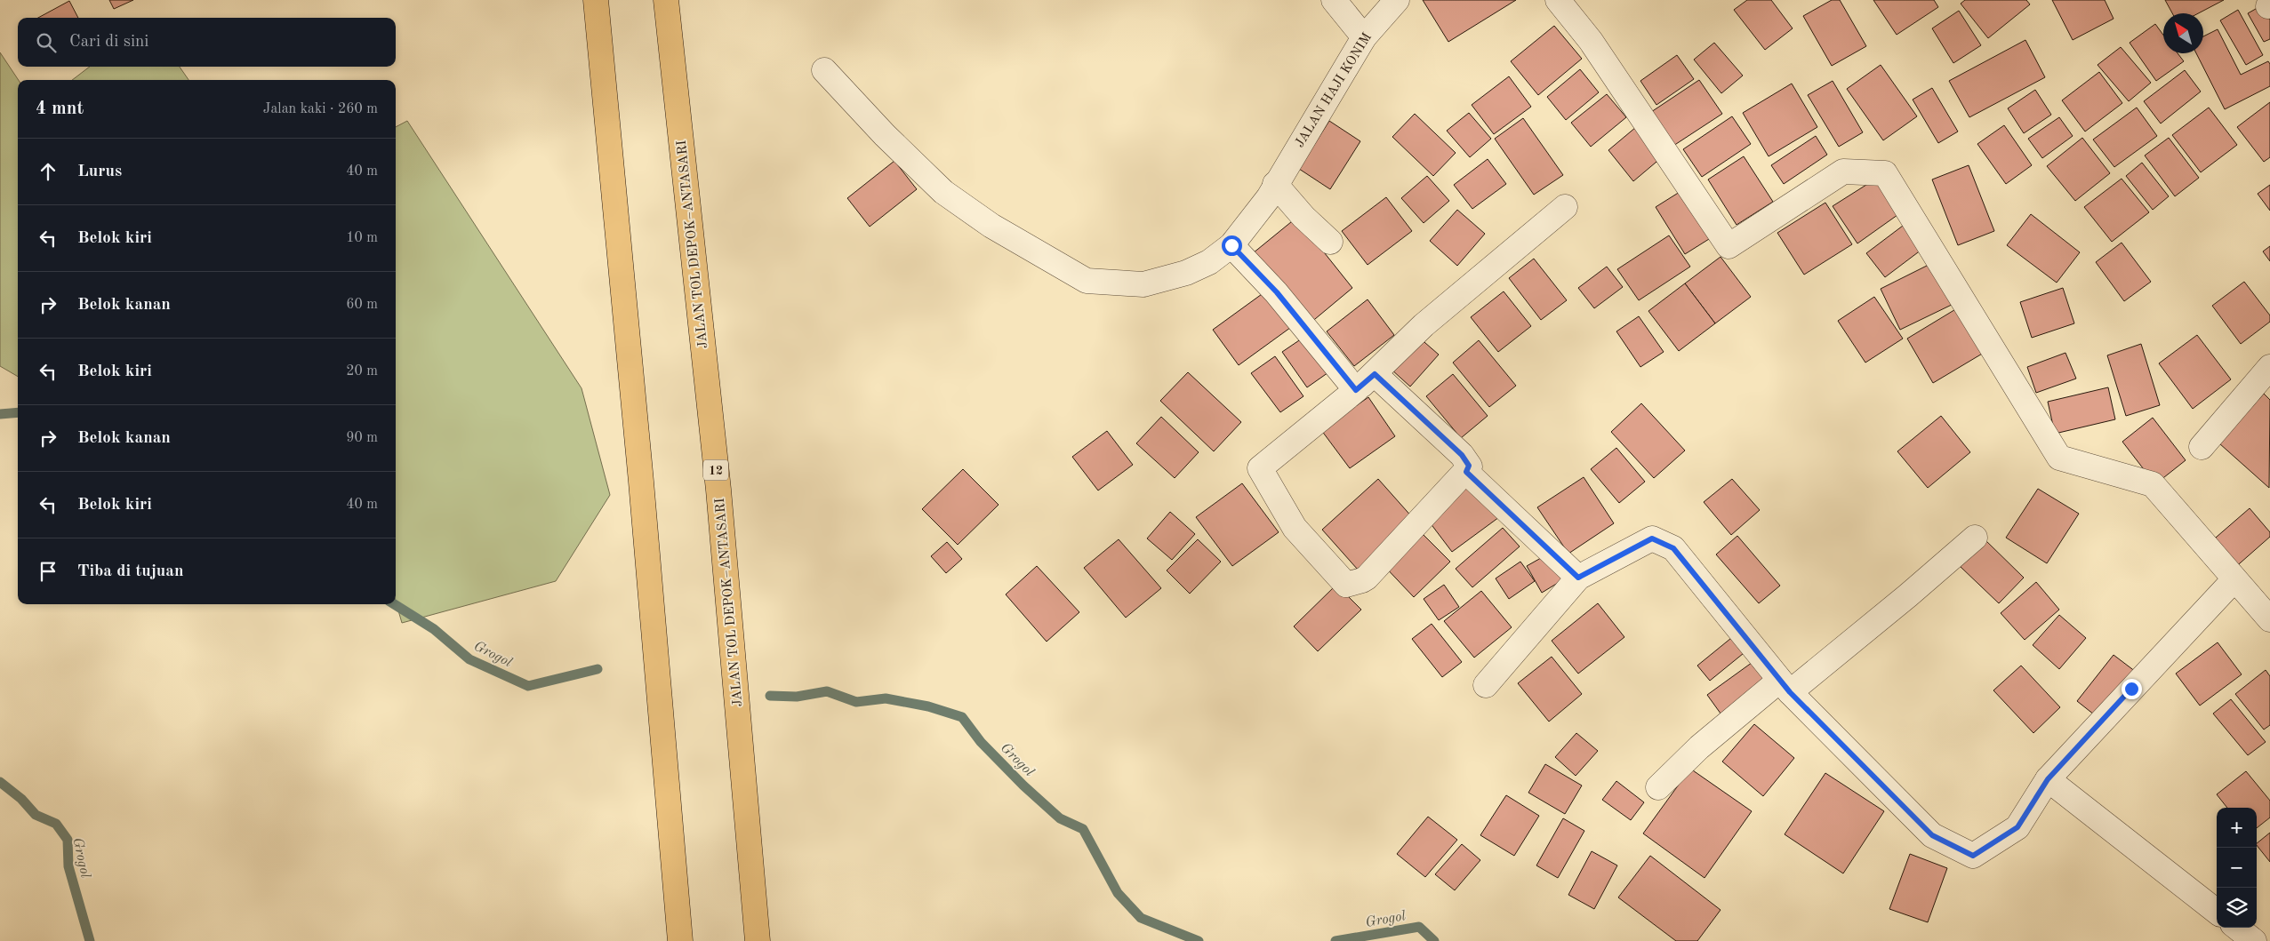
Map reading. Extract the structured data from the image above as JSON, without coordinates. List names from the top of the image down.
{
  "streets": {
    "highway": ["JALAN TOL DEPOK–ANTASARI", "12"],
    "street": ["JALAN HAJI KONIM"]
  },
  "water": ["Grogol"],
  "north": "top left",
  "page": {
    "search": "Cari di sini",
    "heading": ["4 mnt", "Jalan kaki · 260 m"],
    "list": [
      ["Lurus", "40 m"],
      ["Belok kiri", "10 m"],
      ["Belok kanan", "60 m"],
      ["Belok kiri", "20 m"],
      ["Belok kanan", "90 m"],
      ["Belok kiri", "40 m"],
      "Tiba di tujuan"
    ],
    "map_buttons": ["+", "−"]
  }
}
